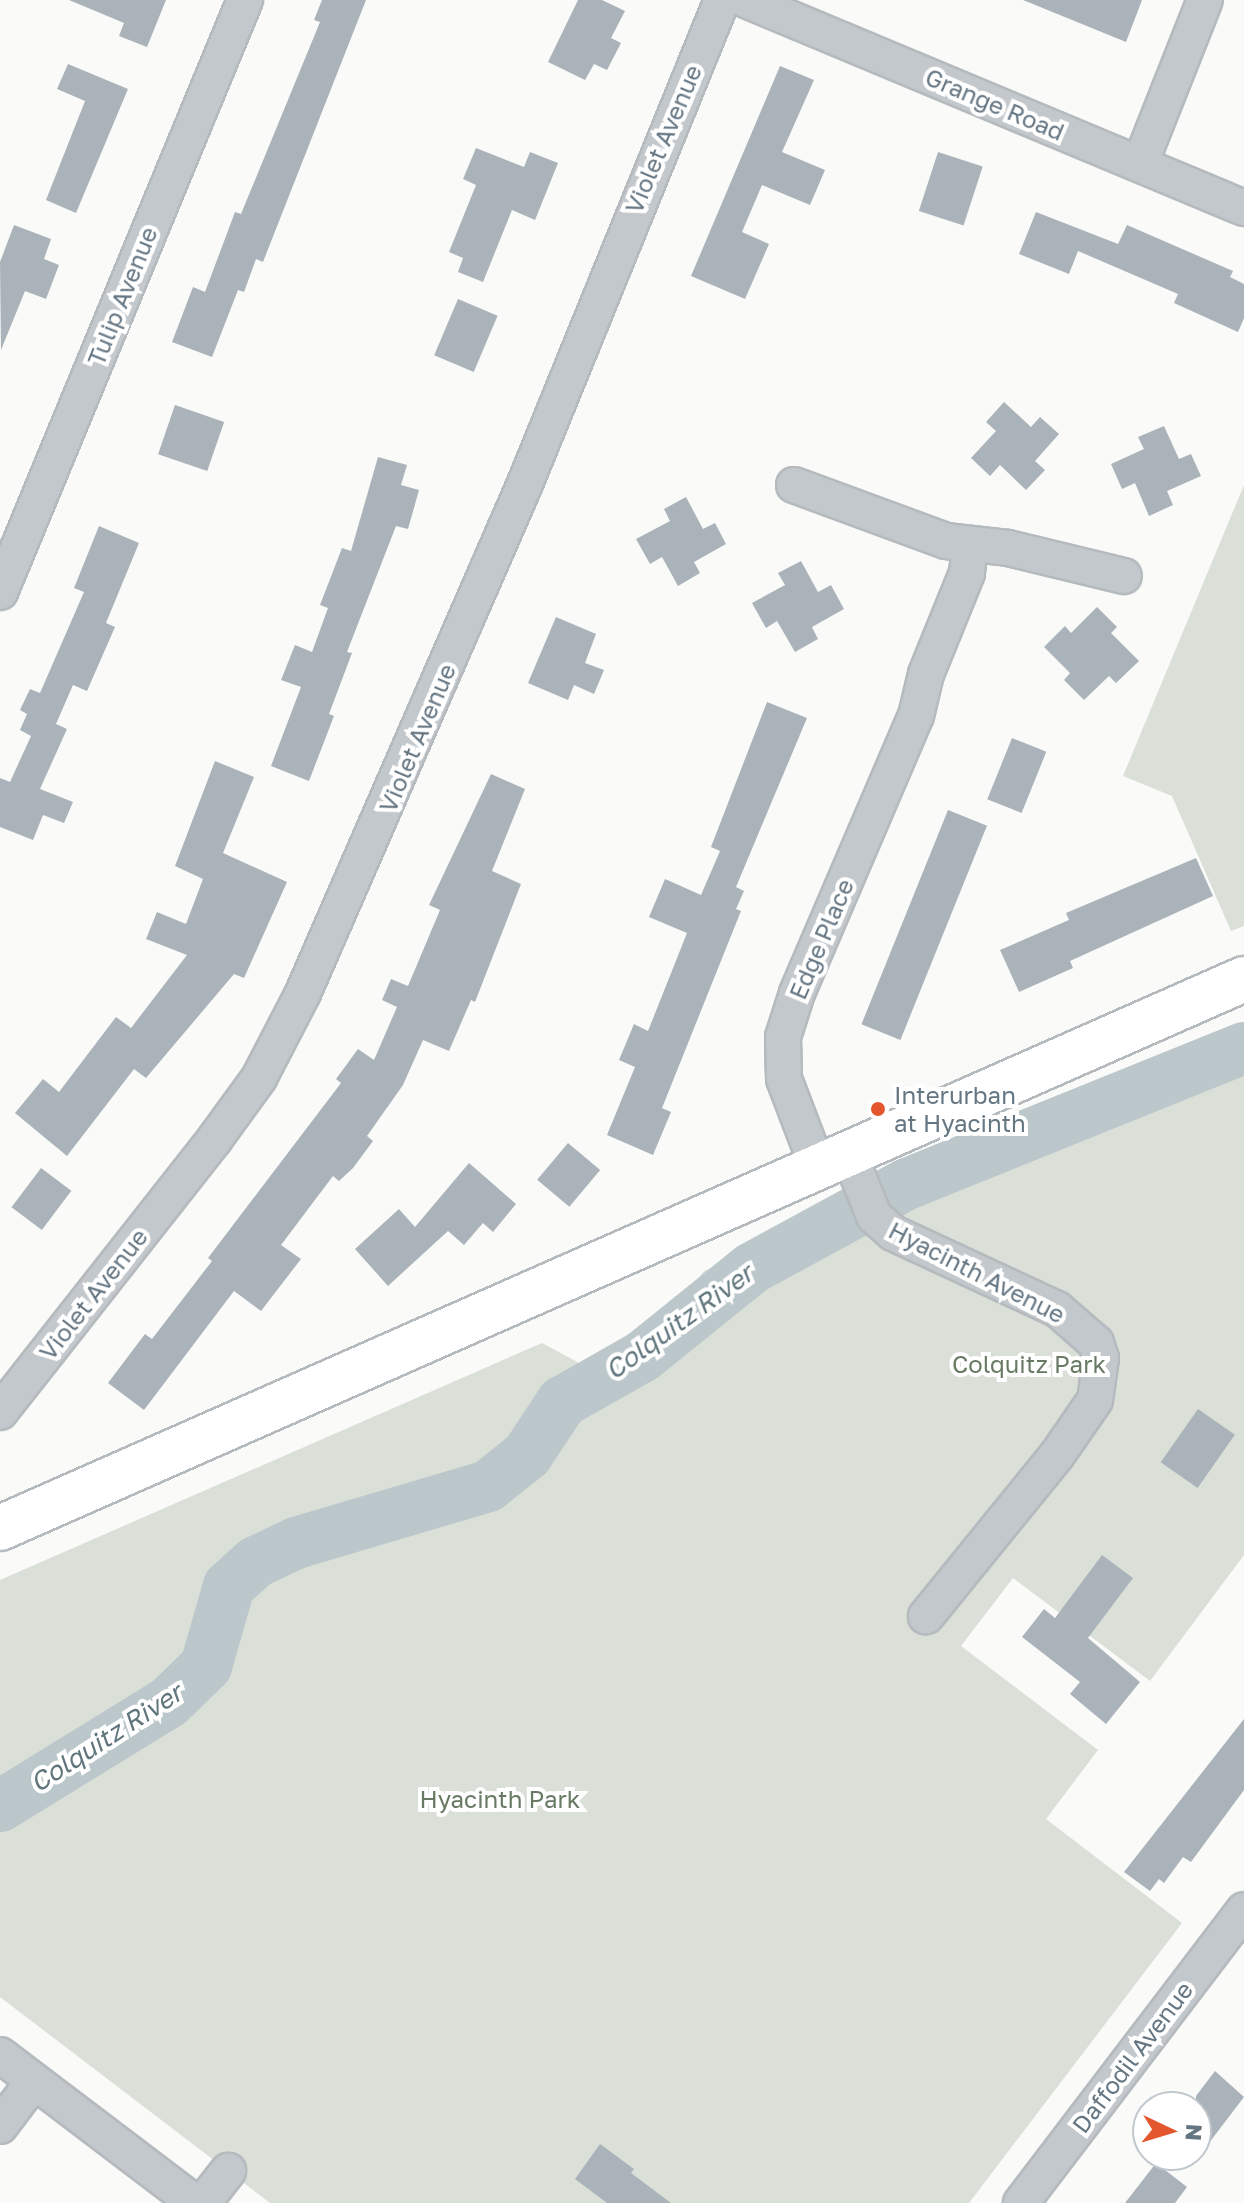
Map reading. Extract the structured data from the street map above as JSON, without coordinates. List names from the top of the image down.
{
  "streets": {
    "street": [
      "Grange Road",
      "Violet Avenue",
      "Tulip Avenue",
      "Edge Place",
      "Hyacinth Avenue",
      "Daffodil Avenue"
    ]
  },
  "crossings": [
    ["Edge Place", "Hyacinth Avenue"]
  ],
  "water": ["Colquitz River"],
  "parks": ["Colquitz Park", "Hyacinth Park"],
  "places": ["Interurban at Hyacinth"],
  "north": "right"
}
